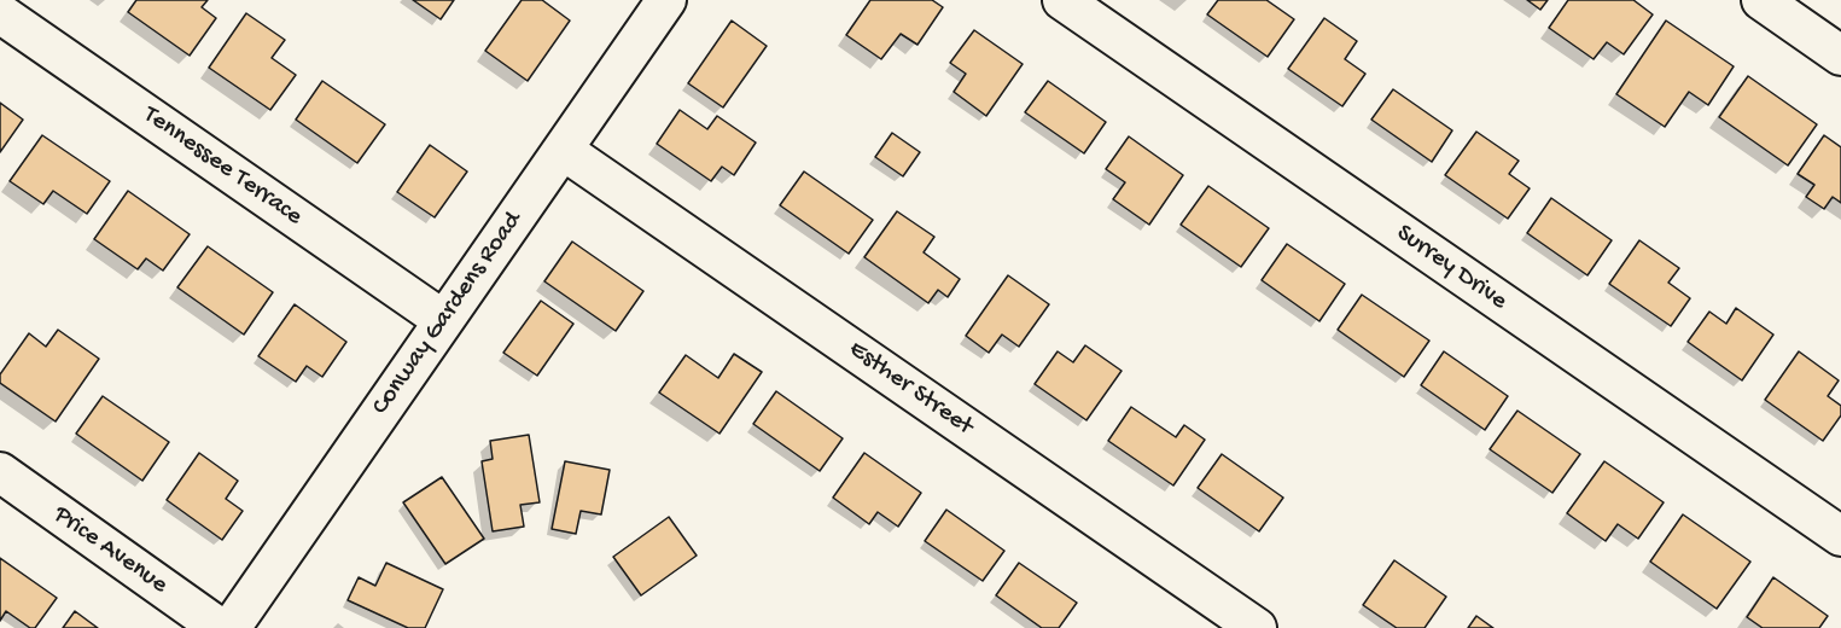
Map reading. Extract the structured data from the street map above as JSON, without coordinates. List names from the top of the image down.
{
  "streets": {
    "street": [
      "Tennessee Terrace",
      "Surrey Drive",
      "Conway Gardens Road",
      "Esther Street",
      "Price Avenue"
    ]
  },
  "crossings": [
    ["Tennessee Terrace", "Conway Gardens Road"],
    ["Conway Gardens Road", "Esther Street"]
  ]
}
